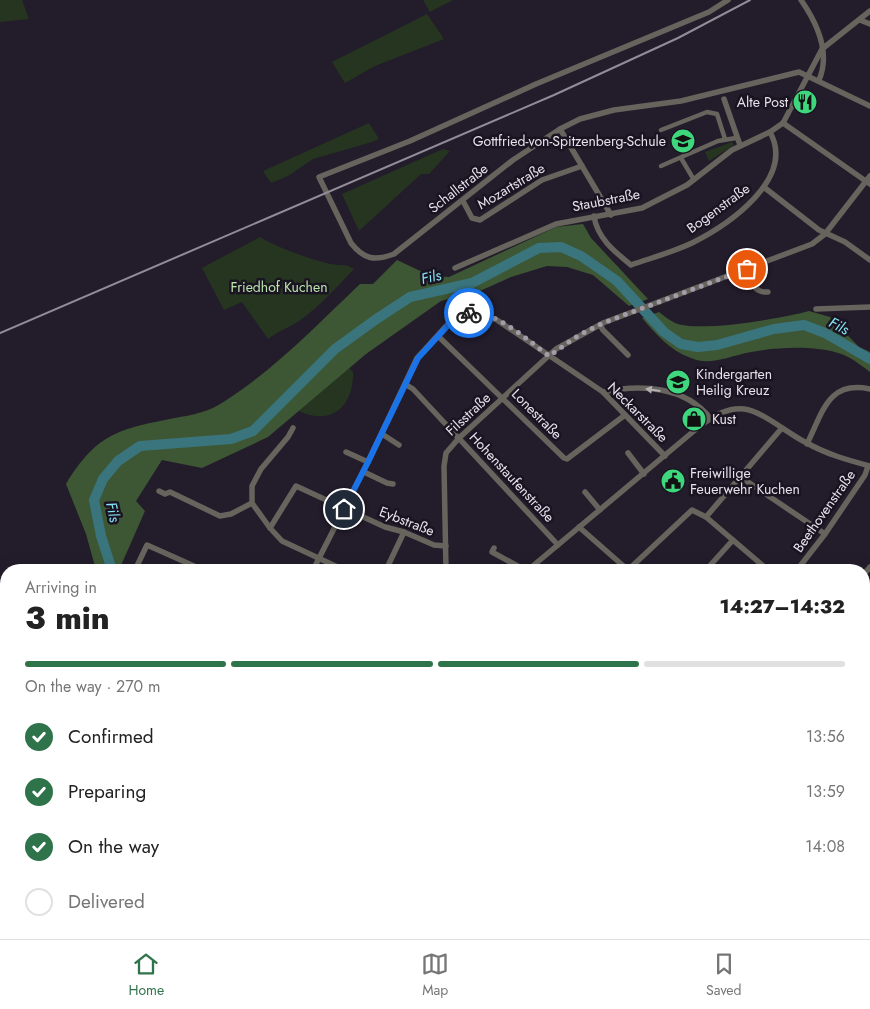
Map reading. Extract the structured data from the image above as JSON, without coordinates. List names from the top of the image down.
{
  "streets": {
    "street": [
      "Mozartstraße",
      "Schallstraße",
      "Staubstraße",
      "Bogenstraße",
      "Neckarstraße",
      "Filsstraße",
      "Lonestraße",
      "Hohenstaufenstraße",
      "Beethovenstraße",
      "Eybstraße"
    ]
  },
  "crossings": [
    ["Mozartstraße", "Schallstraße"],
    ["Schallstraße", "Staubstraße"],
    ["Staubstraße", "Bogenstraße"],
    ["Neckarstraße", "Filsstraße"],
    ["Neckarstraße", "Lonestraße"],
    ["Neckarstraße", "Hohenstaufenstraße"],
    ["Neckarstraße", "Eybstraße"],
    ["Filsstraße", "Lonestraße"],
    ["Filsstraße", "Hohenstaufenstraße"],
    ["Filsstraße", "Eybstraße"]
  ],
  "water": ["Fils"],
  "parks": ["Friedhof Kuchen"],
  "places": {
    "restaurant": ["Alte Post"],
    "school or university": ["Gottfried-von-Spitzenberg-Schule", "Kindergarten Heilig Kreuz"],
    "shop": ["Kust"],
    "public building": ["Freiwillige Feuerwehr Kuchen"]
  },
  "page": {
    "heading": ["3 min", "Arriving in", "14:27–14:32"],
    "bar": "On the way · 270 m",
    "list": [
      ["Confirmed", "13:56"],
      ["Preparing", "13:59"],
      ["On the way", "14:08"],
      "Delivered"
    ],
    "tabs": ["Home", "Map", "Saved"]
  }
}
